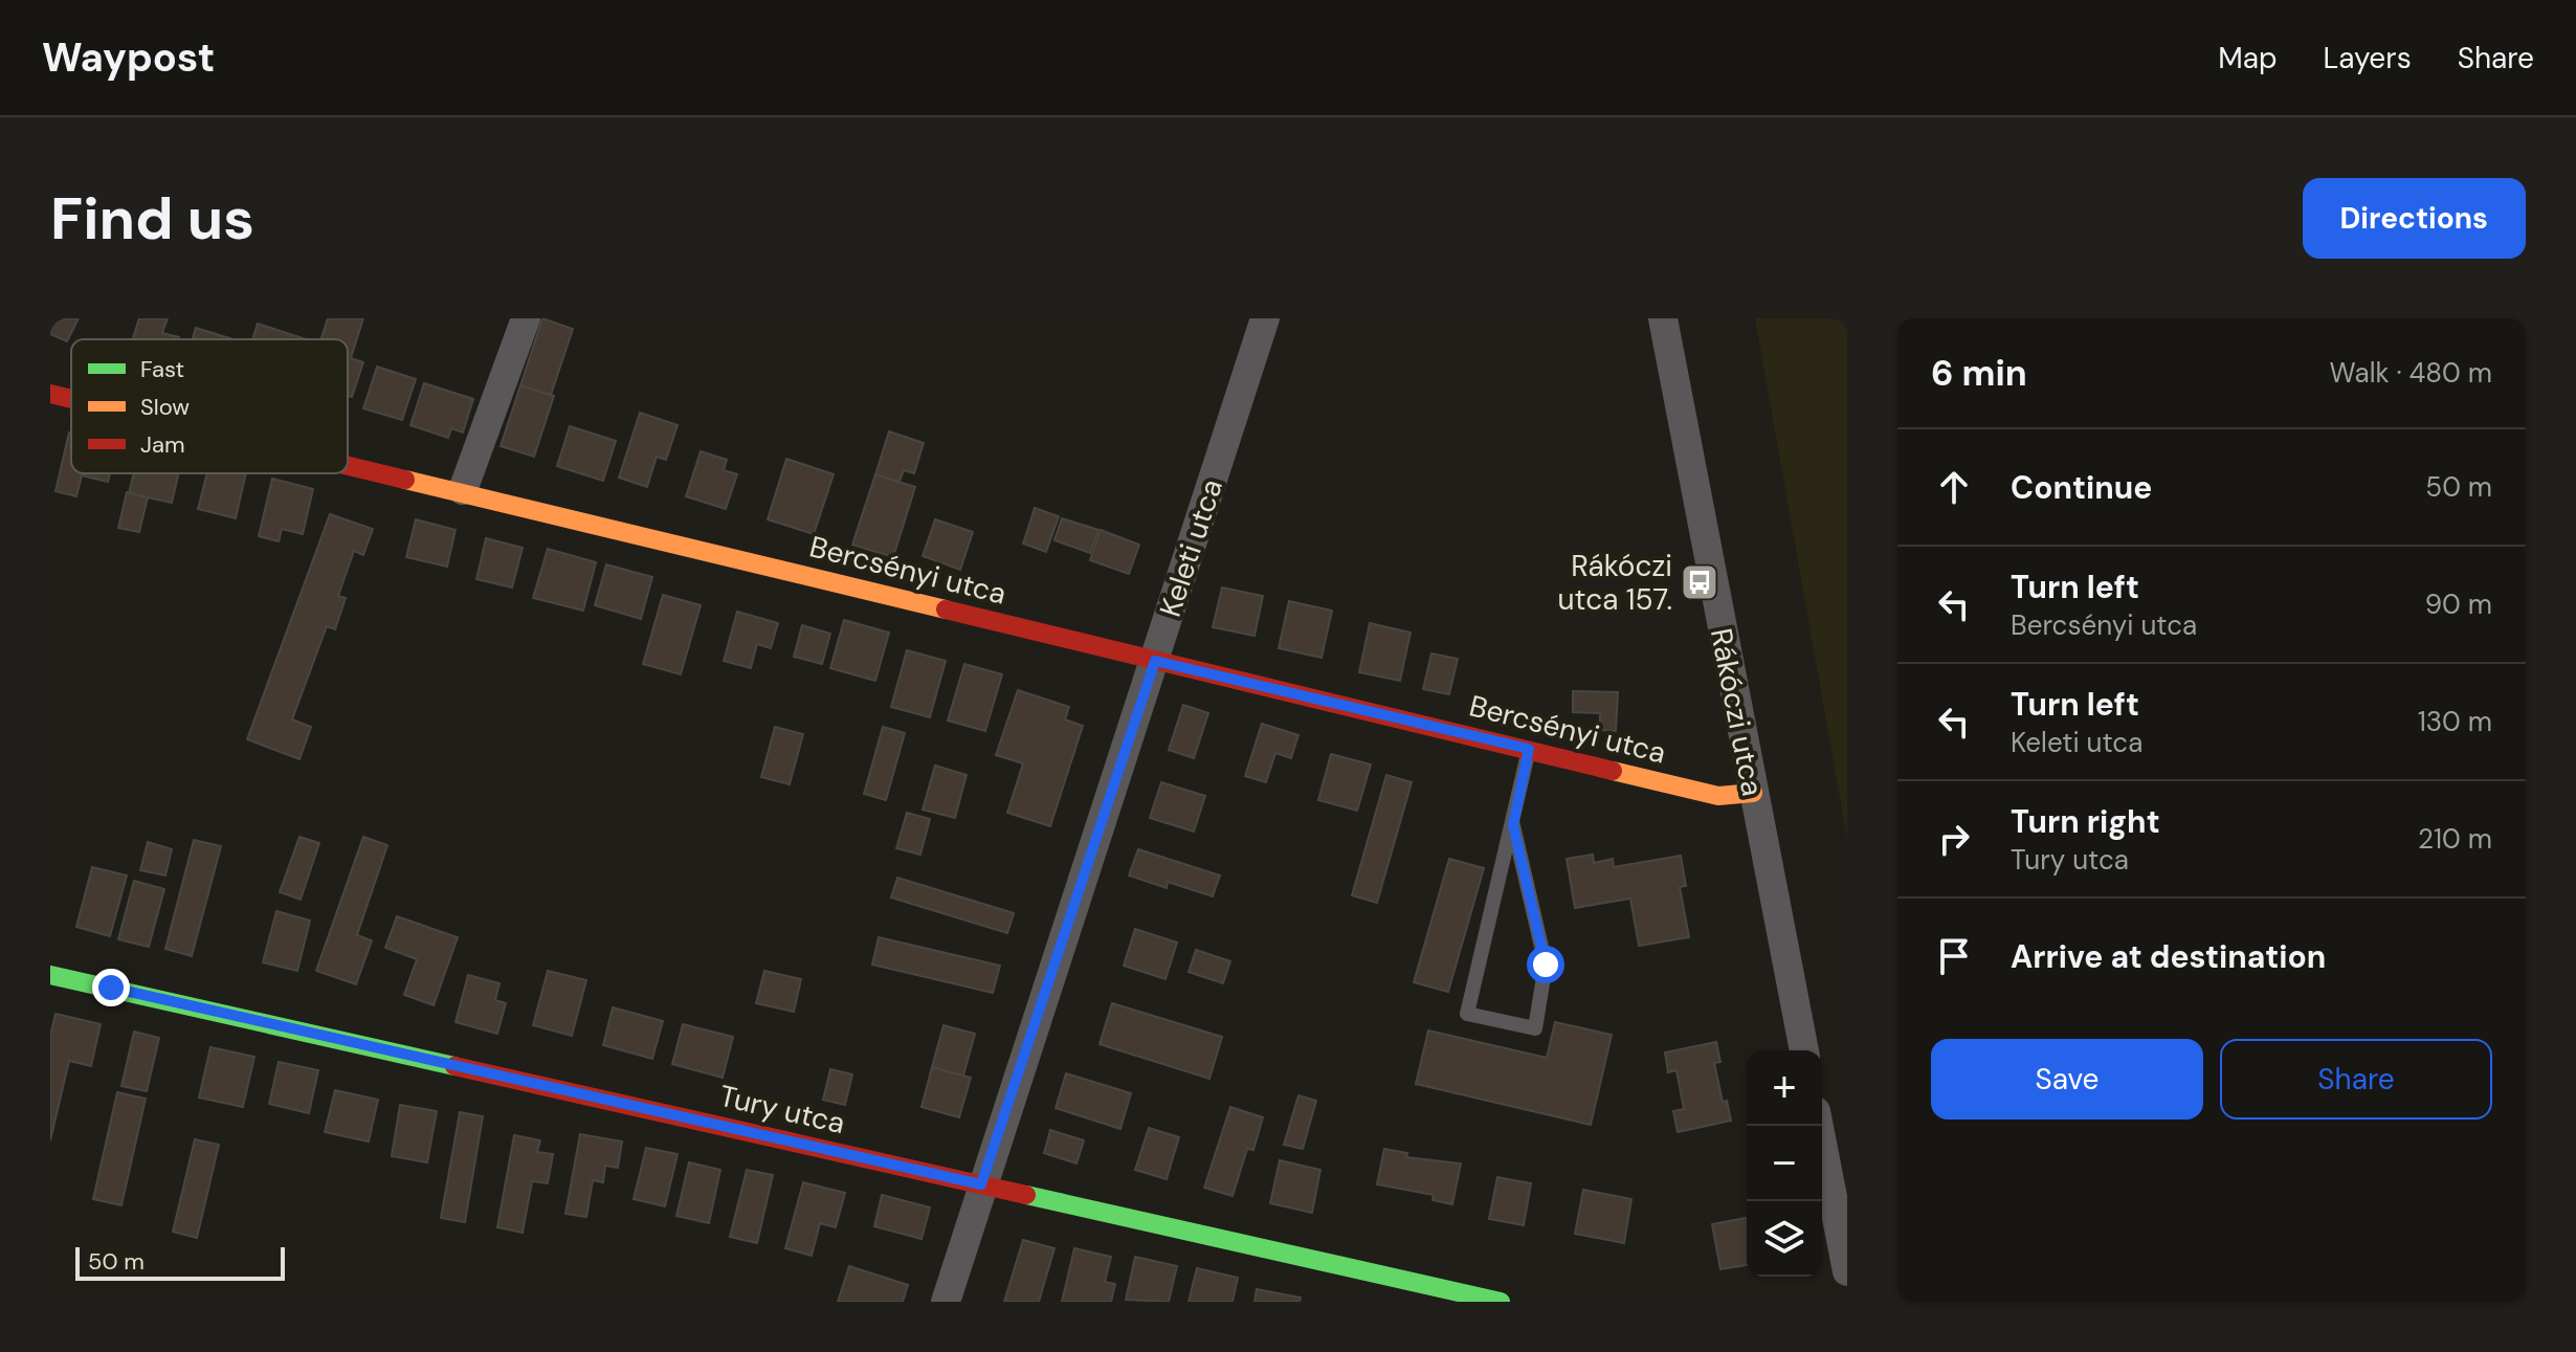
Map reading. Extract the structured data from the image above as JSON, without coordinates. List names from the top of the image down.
{
  "streets": {
    "street": [
      "Keleti utca",
      "Bercsényi utca",
      "Rákóczi utca",
      "Tury utca"
    ]
  },
  "crossings": [
    ["Keleti utca", "Bercsényi utca"],
    ["Keleti utca", "Tury utca"],
    ["Bercsényi utca", "Rákóczi utca"]
  ],
  "places": {
    "bus stop": ["Rákóczi utca 157."]
  },
  "legend": ["Fast", "Slow", "Jam"],
  "scale_bar": "50 m",
  "page": {
    "header": "Waypost",
    "nav": ["Map", "Layers", "Share"],
    "buttons": [
      "Directions",
      ["Save", "Share"]
    ],
    "title": "Find us",
    "heading": ["6 min", "Walk · 480 m"],
    "list": [
      ["Continue", "50 m"],
      ["Turn left", "Bercsényi utca", "90 m"],
      ["Turn left", "Keleti utca", "130 m"],
      ["Turn right", "Tury utca", "210 m"],
      "Arrive at destination"
    ],
    "map_buttons": ["+", "−"],
    "scale": "50 m"
  }
}
